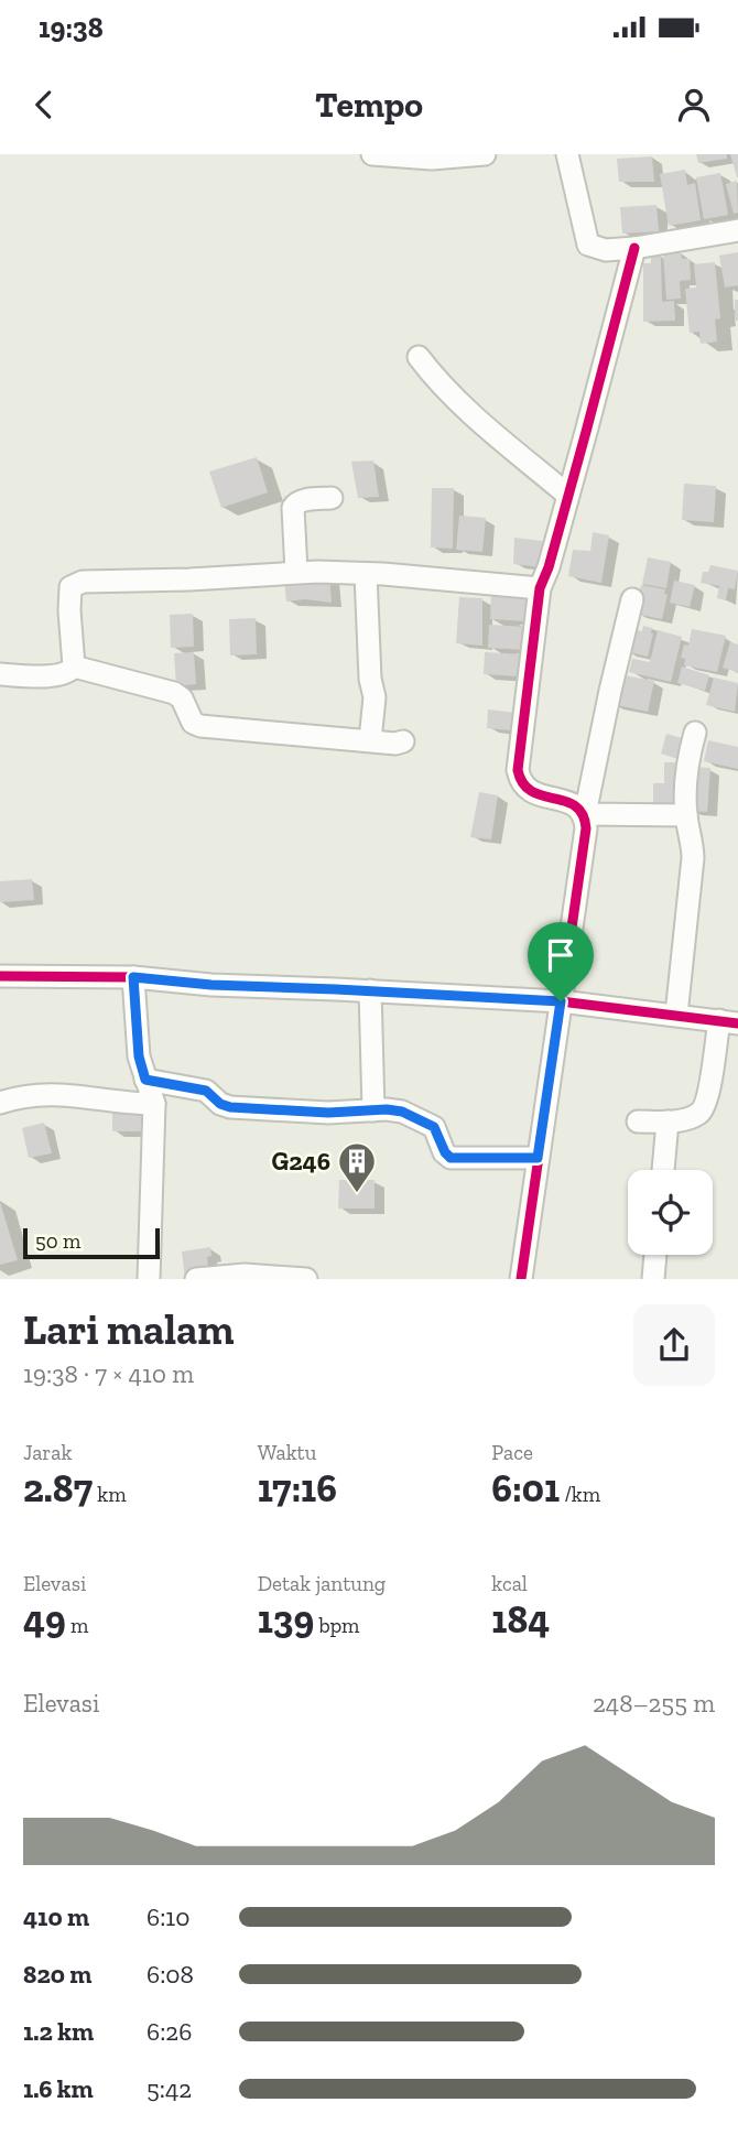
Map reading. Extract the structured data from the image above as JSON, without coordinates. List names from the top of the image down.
{
  "places": {
    "building": ["G246"]
  },
  "scale_bar": "50 m",
  "page": {
    "status": "19:38",
    "header": "Tempo",
    "scale": "50 m",
    "heading": ["Lari malam", "19:38 · 7 × 410 m"],
    "stats": [
      ["Jarak", "2.87 km"],
      ["Waktu", "17:16"],
      ["Pace", "6:01 /km"],
      ["Elevasi", "49 m"],
      ["Detak jantung", "139 bpm"],
      ["kcal", "184"]
    ],
    "chart": ["Elevasi", "248–255 m"],
    "list": [
      {
        "name": "410 m",
        "note": "6:10"
      },
      {
        "name": "820 m",
        "note": "6:08"
      },
      {
        "name": "1.2 km",
        "note": "6:26"
      },
      {
        "name": "1.6 km",
        "note": "5:42"
      }
    ]
  }
}
